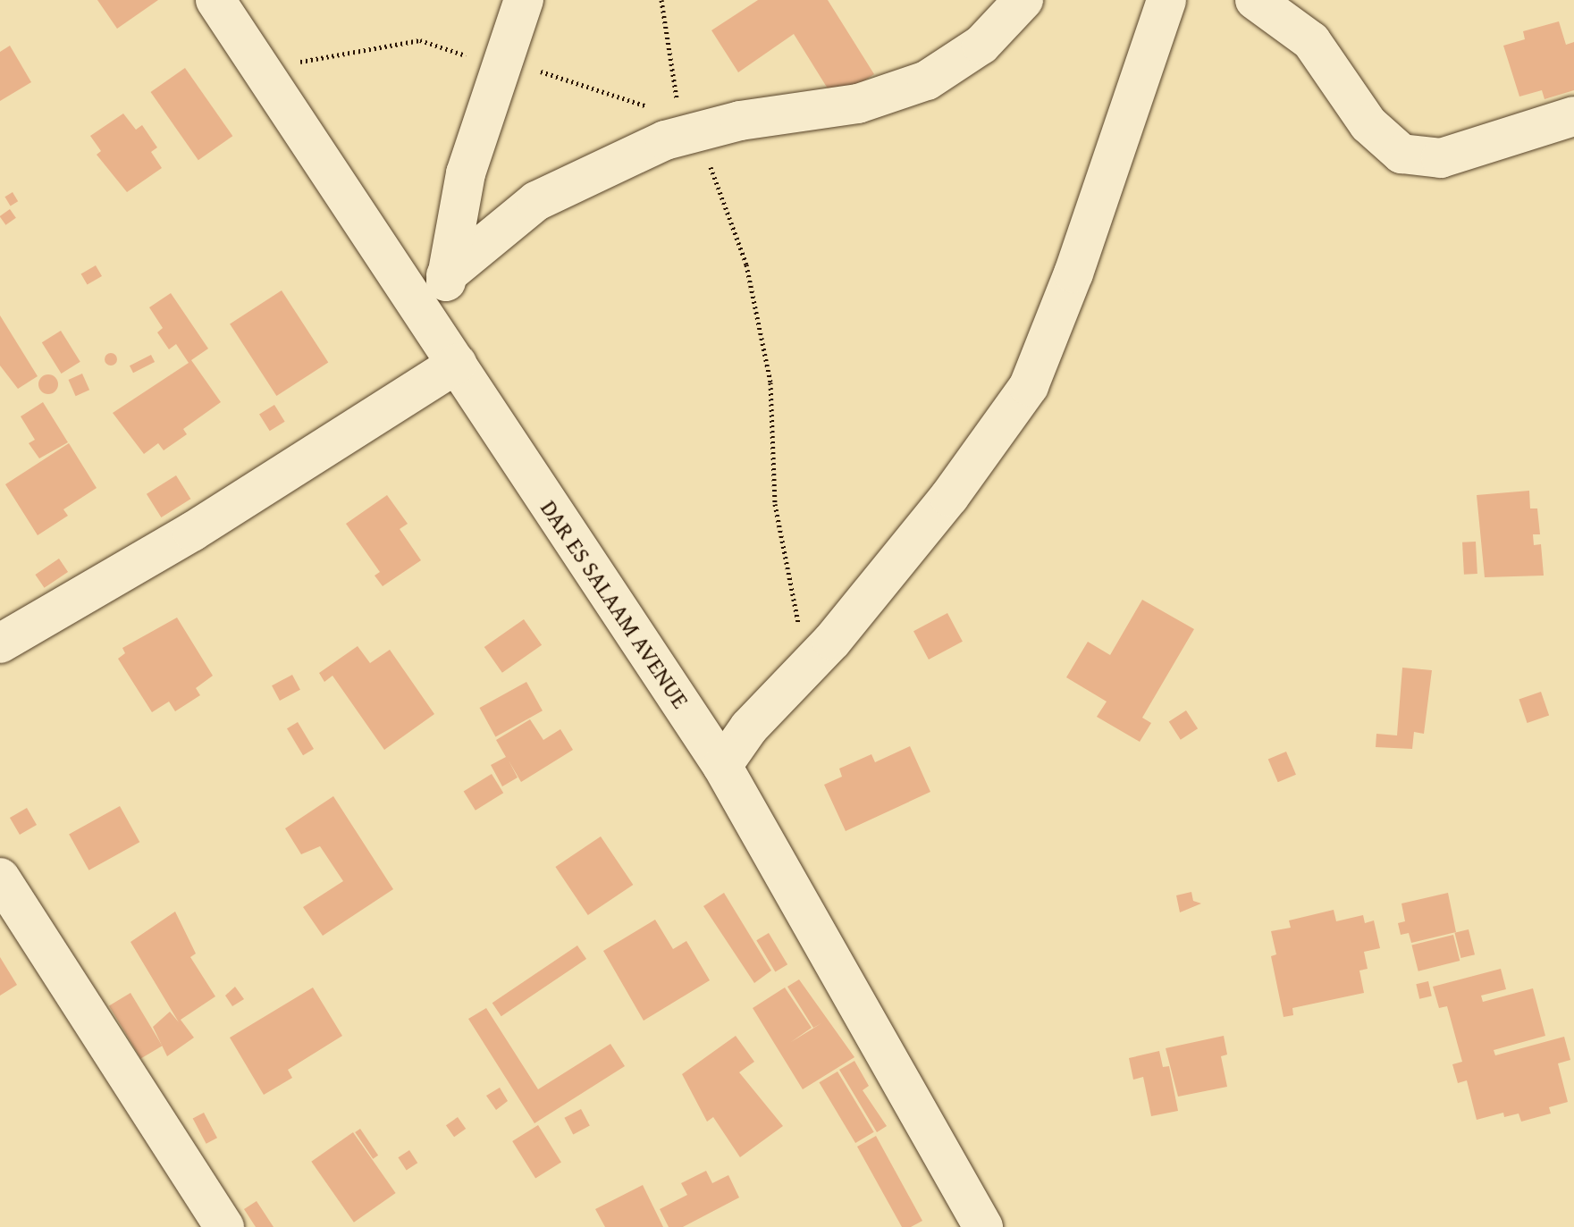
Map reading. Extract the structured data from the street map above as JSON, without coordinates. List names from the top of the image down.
{
  "streets": {
    "street": ["DAR ES SALAAM AVENUE"]
  }
}
